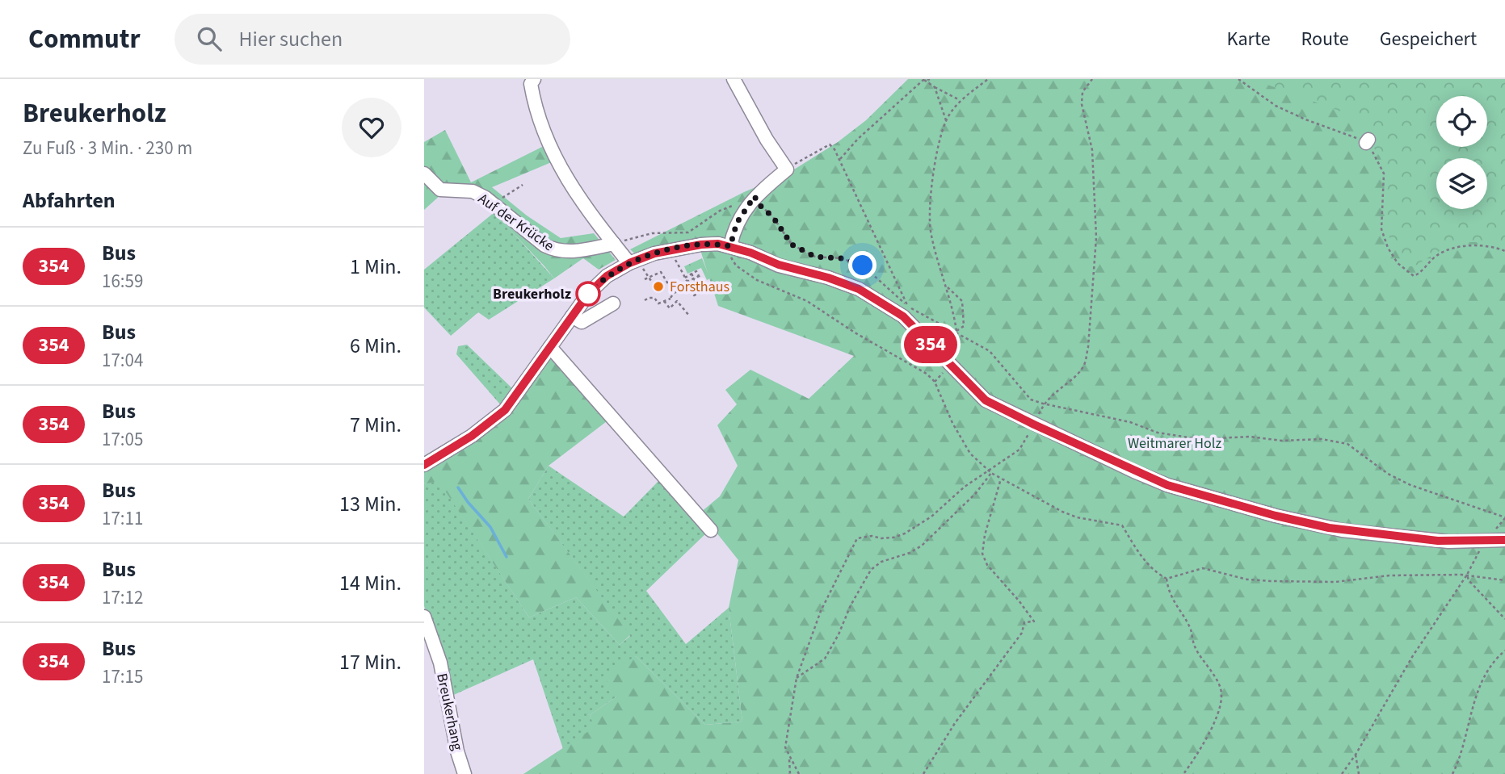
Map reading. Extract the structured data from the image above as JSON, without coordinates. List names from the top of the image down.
{
  "streets": {
    "street": ["Auf der Krücke", "Breukerhang"]
  },
  "parks": ["Weitmarer Holz"],
  "places": ["Forsthaus", "Breukerholz"],
  "lines": ["bus line 354"],
  "page": {
    "header": "Commutr",
    "search": "Hier suchen",
    "nav": ["Karte", "Route", "Gespeichert"],
    "heading": [
      ["Breukerholz", "Zu Fuß · 3 Min. · 230 m"],
      "Abfahrten"
    ],
    "on_map": "354",
    "list": [
      {
        "mark": "354",
        "name": "Bus",
        "note": "16:59",
        "value": "1 Min."
      },
      {
        "mark": "354",
        "name": "Bus",
        "note": "17:04",
        "value": "6 Min."
      },
      {
        "mark": "354",
        "name": "Bus",
        "note": "17:05",
        "value": "7 Min."
      },
      {
        "mark": "354",
        "name": "Bus",
        "note": "17:11",
        "value": "13 Min."
      },
      {
        "mark": "354",
        "name": "Bus",
        "note": "17:12",
        "value": "14 Min."
      },
      {
        "mark": "354",
        "name": "Bus",
        "note": "17:15",
        "value": "17 Min."
      }
    ]
  }
}
